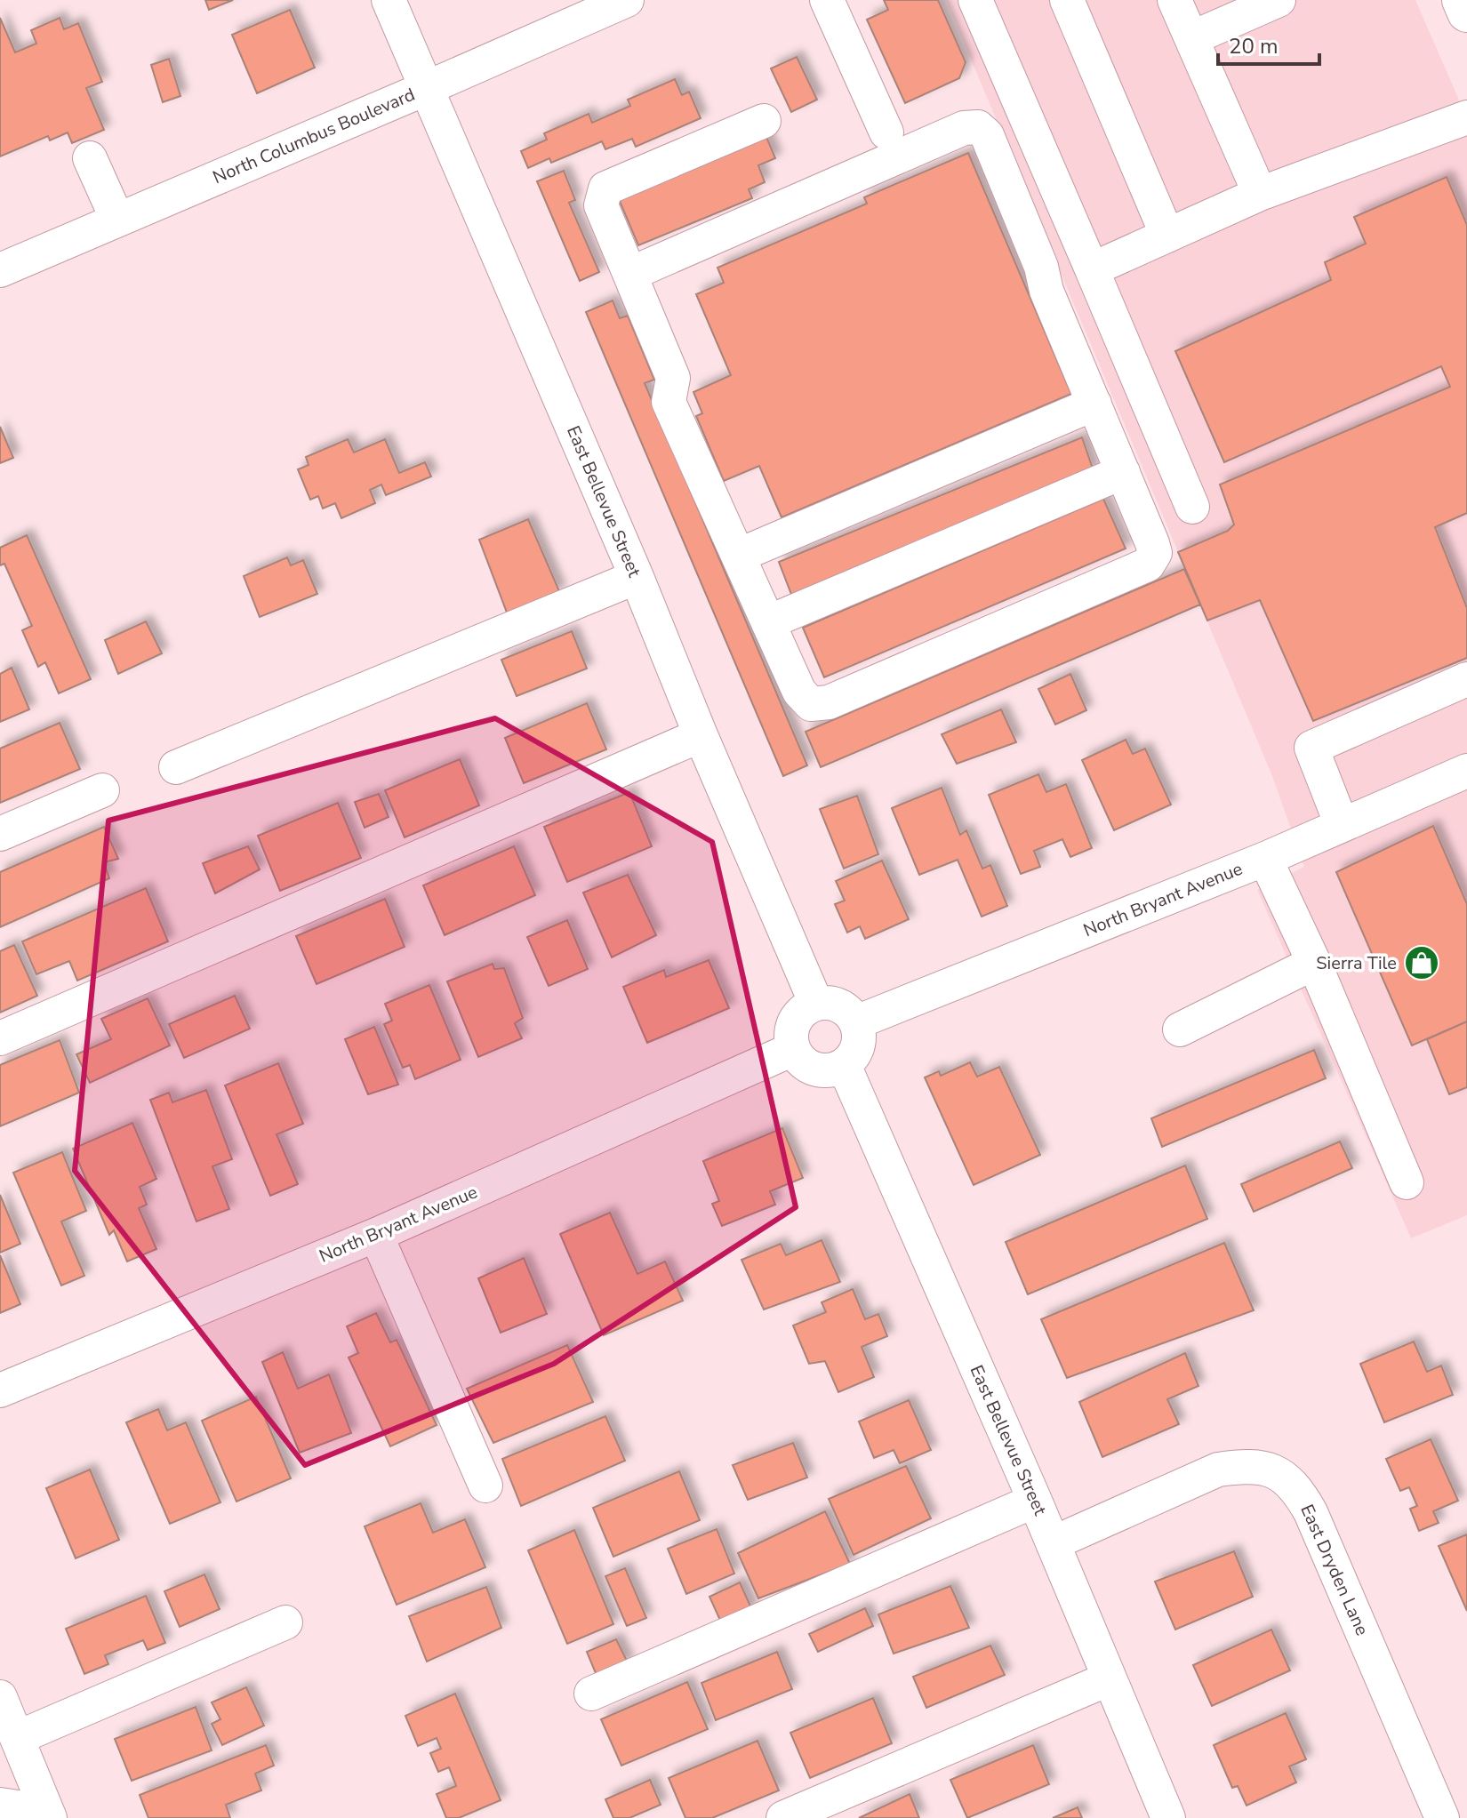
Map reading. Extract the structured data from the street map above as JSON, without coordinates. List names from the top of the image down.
{
  "streets": {
    "street": [
      "North Columbus Boulevard",
      "East Bellevue Street",
      "North Bryant Avenue",
      "East Dryden Lane"
    ]
  },
  "crossings": [
    ["North Columbus Boulevard", "East Bellevue Street"],
    ["East Bellevue Street", "North Bryant Avenue"],
    ["East Bellevue Street", "East Dryden Lane"]
  ],
  "places": {
    "shop": ["Sierra Tile"]
  },
  "scale_bar": "20 m"
}
